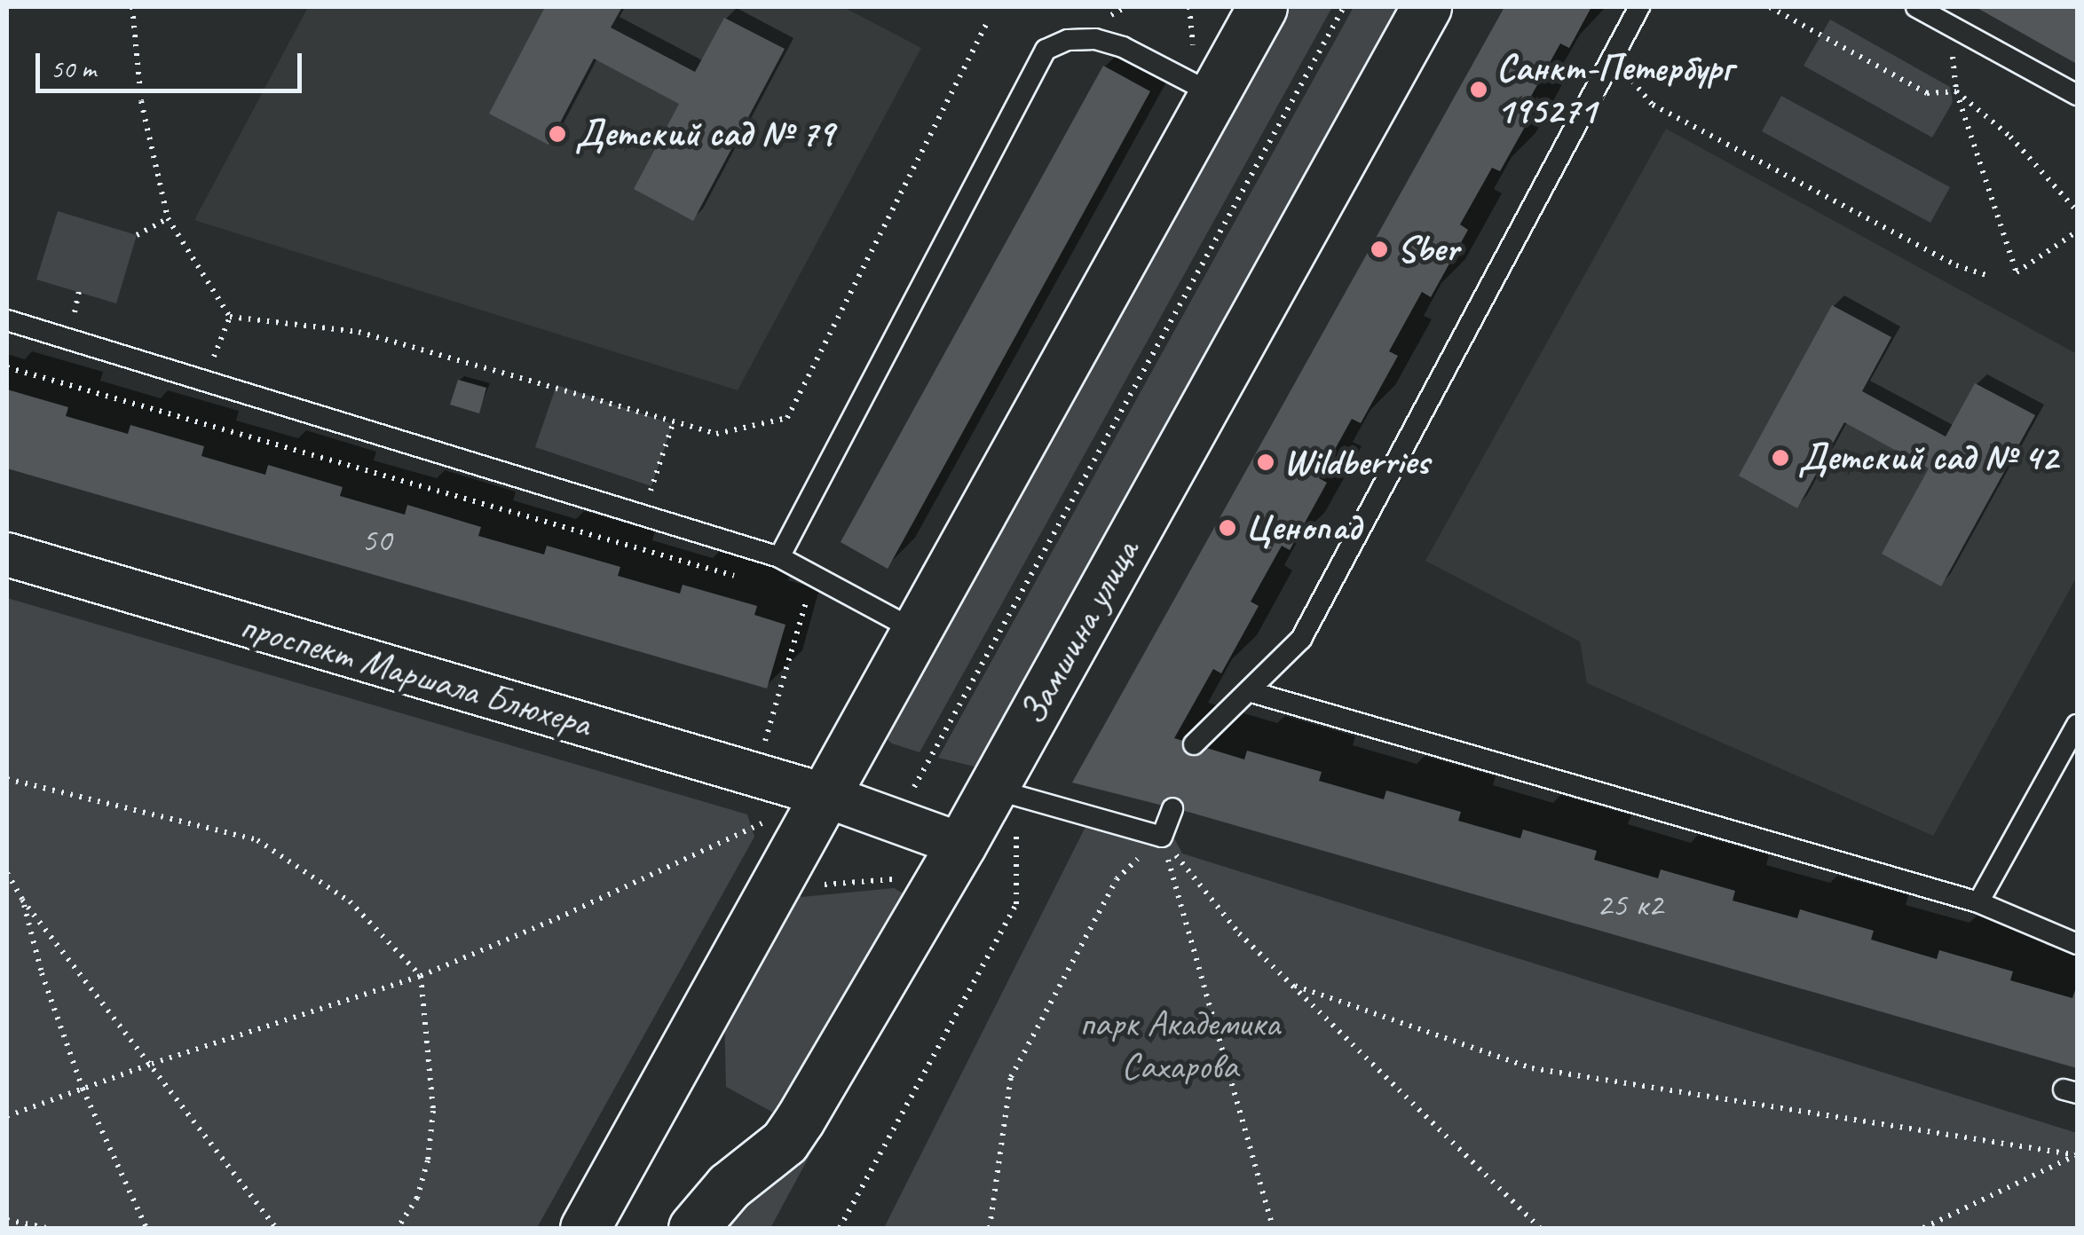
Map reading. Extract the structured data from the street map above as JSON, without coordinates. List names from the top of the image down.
{
  "streets": {
    "street": ["Замшина улица", "проспект Маршала Блюхера"]
  },
  "crossings": [
    ["Замшина улица", "проспект Маршала Блюхера"]
  ],
  "parks": ["парк Академика Сахарова"],
  "places": [
    "Санкт-Петербург 195271",
    "Детский сад № 79",
    "Sber",
    "Детский сад № 42",
    "Wildberries",
    "Ценопад"
  ],
  "house_numbers": ["50", "25 к2"],
  "scale_bar": "50 m"
}
